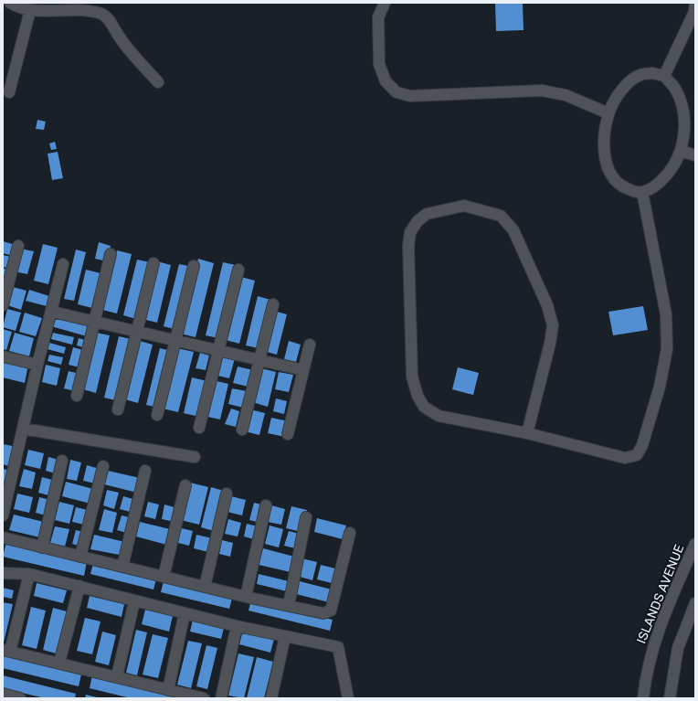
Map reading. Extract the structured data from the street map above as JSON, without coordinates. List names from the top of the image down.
{
  "streets": {
    "street": ["ISLANDS AVENUE"]
  }
}
